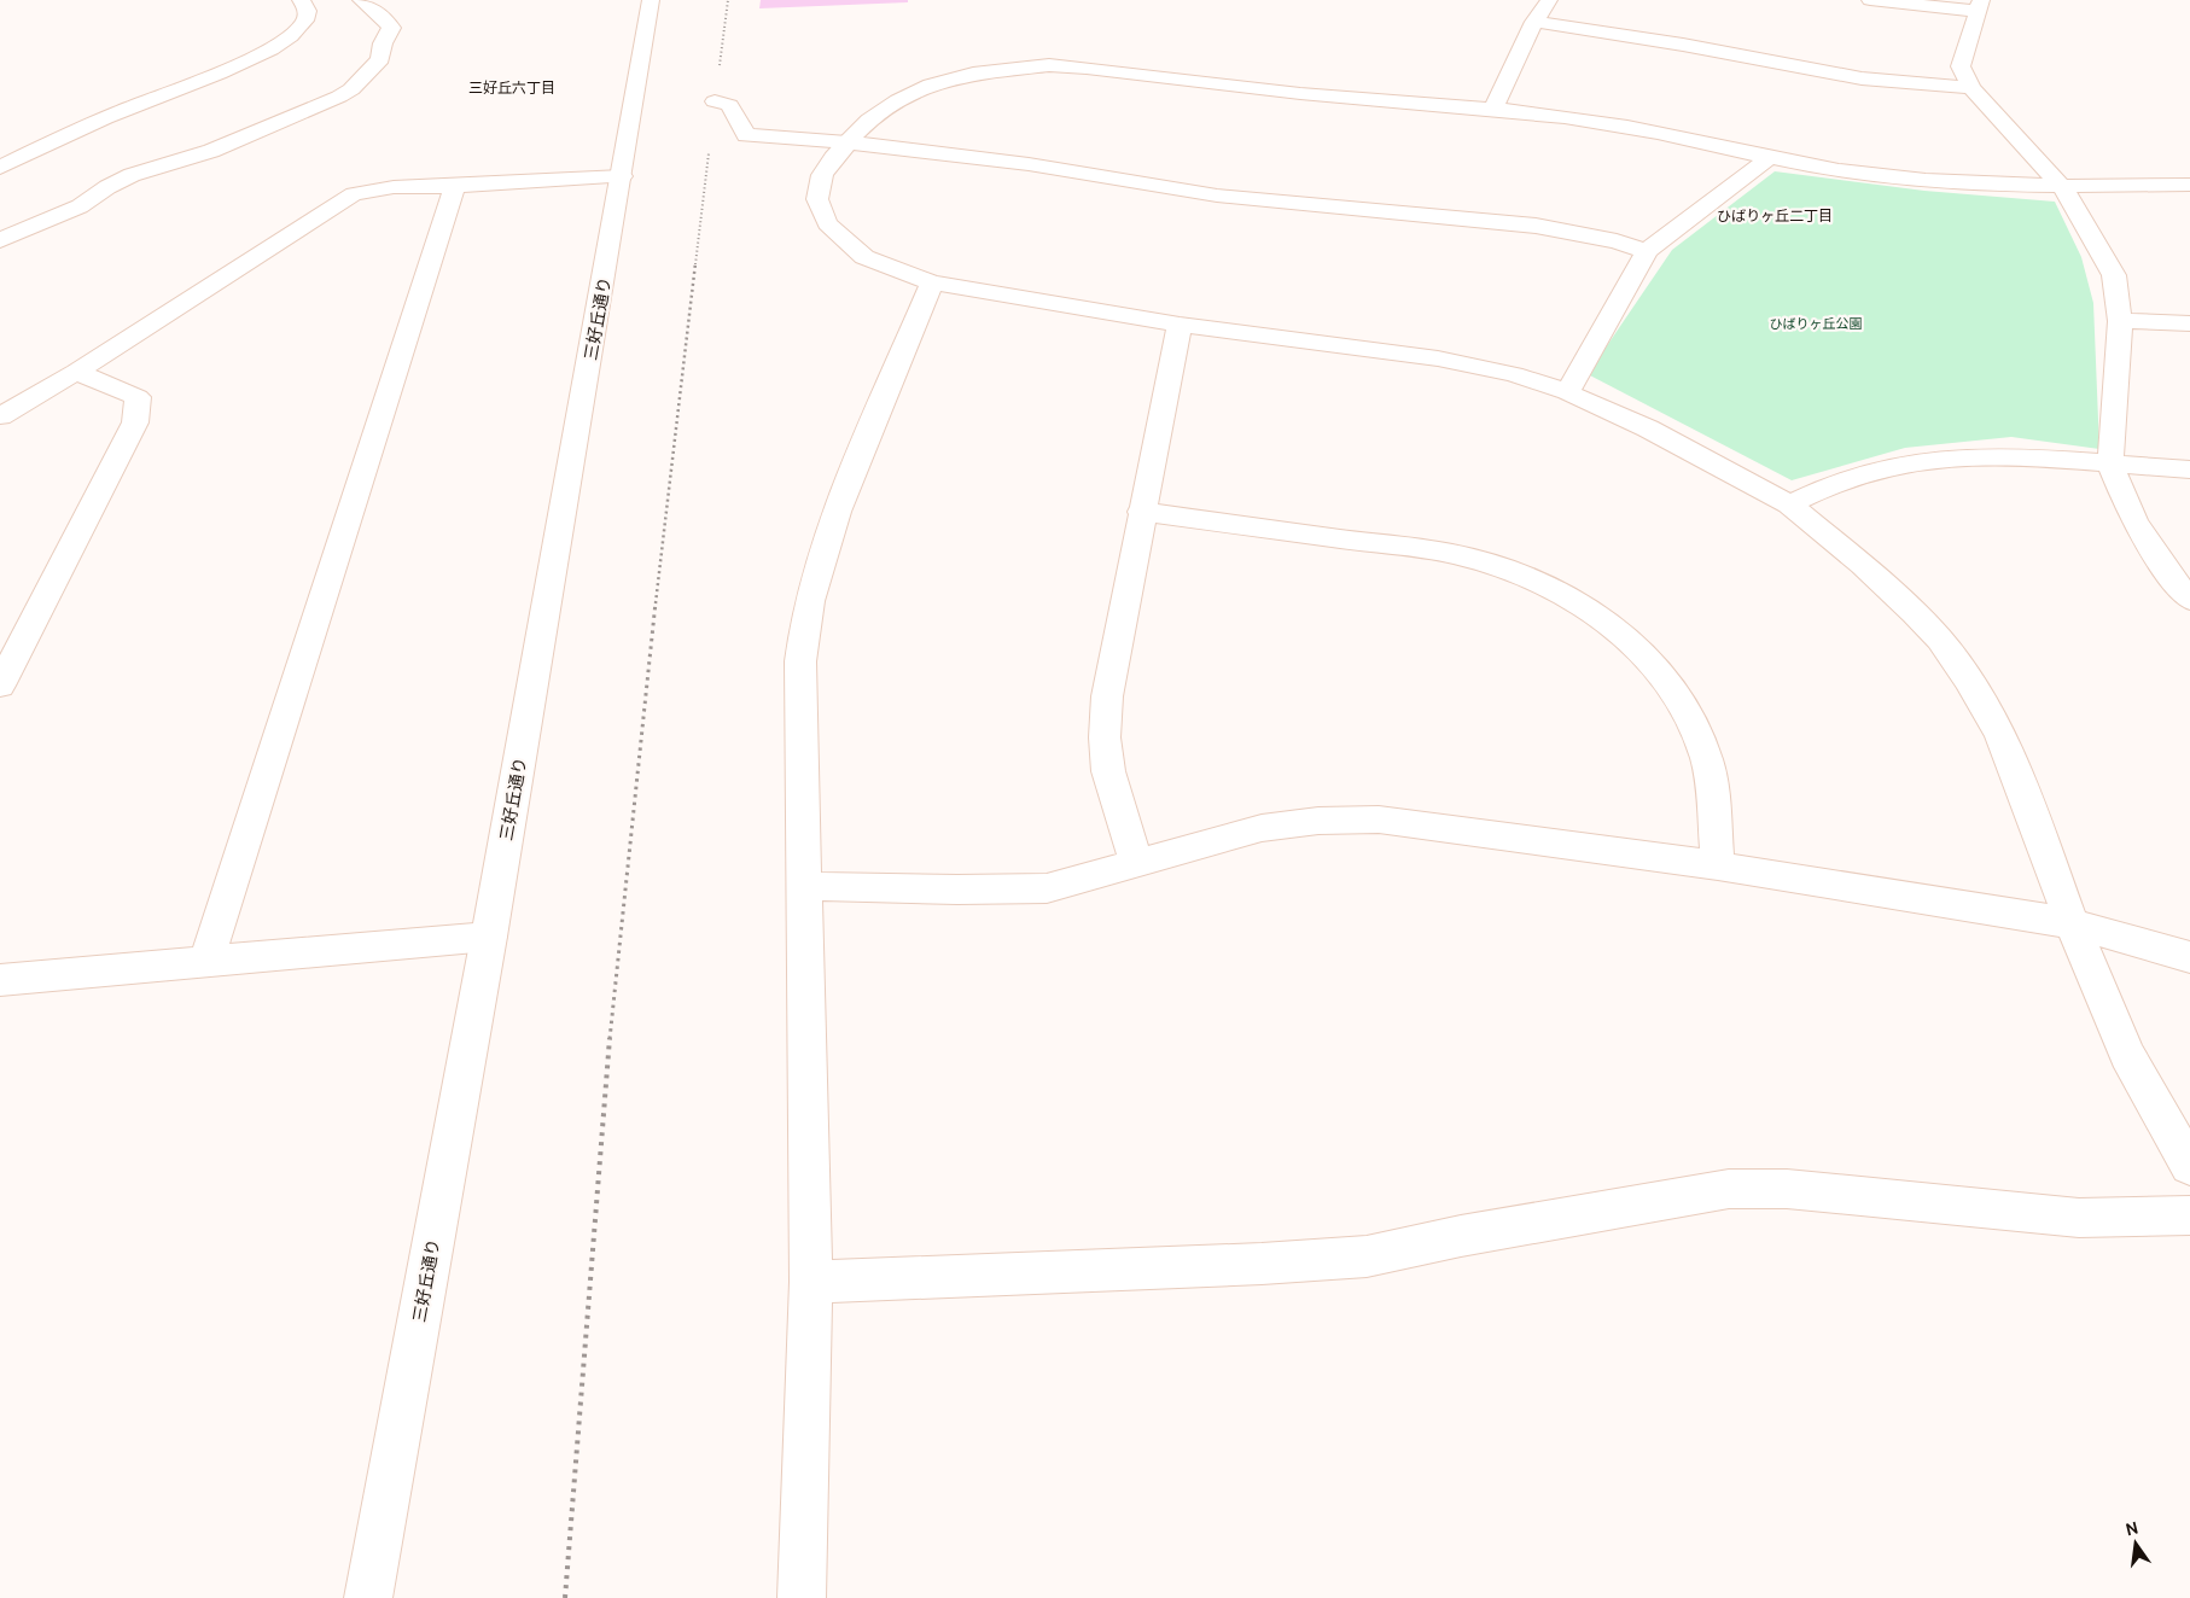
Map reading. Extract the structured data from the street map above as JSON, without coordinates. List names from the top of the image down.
{
  "streets": {
    "street": ["三好丘通り"]
  },
  "districts": ["三好丘六丁目", "ひばりヶ丘二丁目"],
  "parks": ["ひばりヶ丘公園"],
  "north": "top"
}
